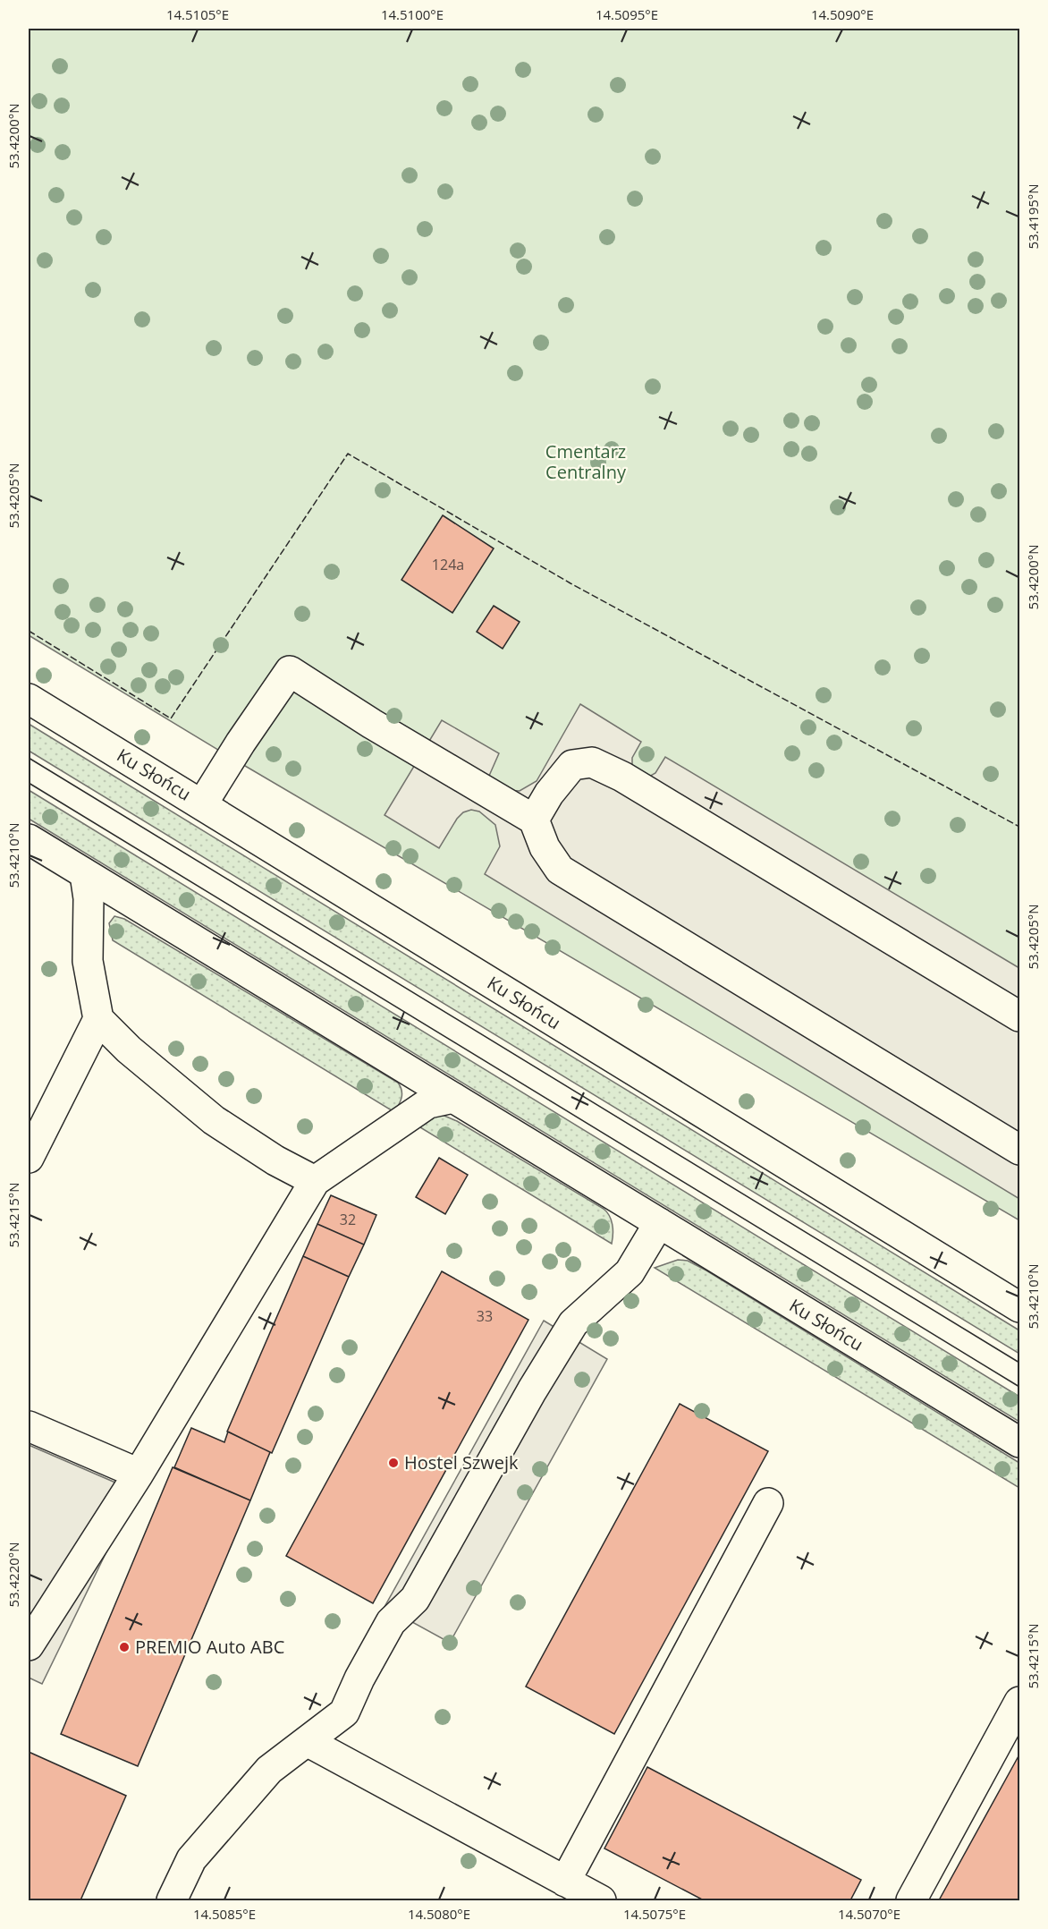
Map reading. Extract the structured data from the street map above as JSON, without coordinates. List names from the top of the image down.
{
  "streets": {
    "main road": ["Ku Słońcu"]
  },
  "parks": ["Cmentarz Centralny"],
  "places": ["Hostel Szwejk", "PREMIO Auto ABC"],
  "house_numbers": ["124a", "32", "33"],
  "coordinates": [
    "14.5105°E",
    "14.5100°E",
    "14.5095°E",
    "14.5090°E",
    "53.4200°N",
    "53.4195°N",
    "53.4205°N",
    "53.4210°N",
    "53.4215°N",
    "53.4220°N",
    "14.5085°E",
    "14.5080°E",
    "14.5075°E",
    "14.5070°E"
  ]
}
